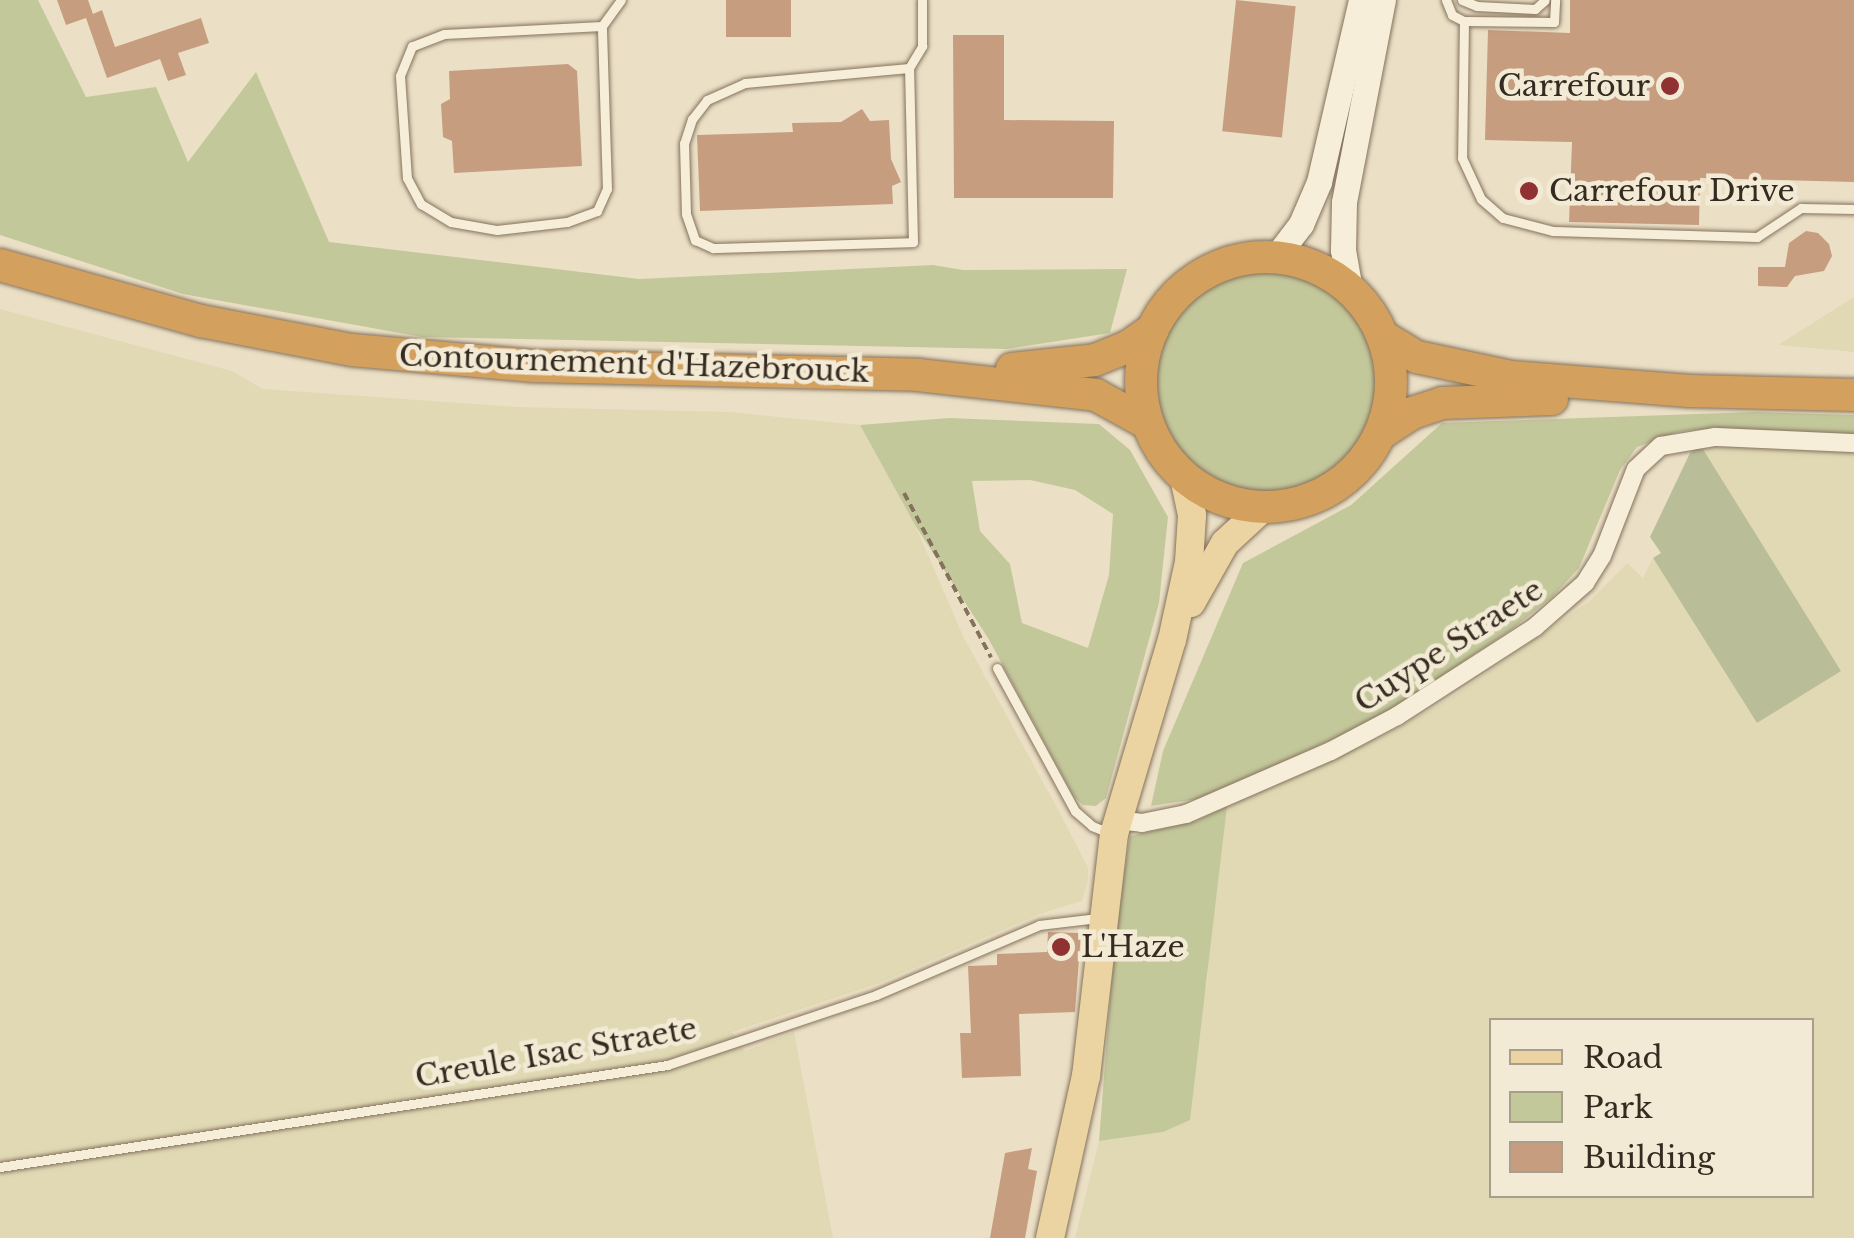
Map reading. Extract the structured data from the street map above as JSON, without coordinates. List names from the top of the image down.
{
  "streets": {
    "highway": ["Contournement d'Hazebrouck"],
    "street": ["Cuype Straete"],
    "lane": ["Creule Isac Straete"]
  },
  "places": ["Carrefour", "Carrefour Drive", "L'Haze"],
  "legend": ["Road", "Park", "Building"]
}
